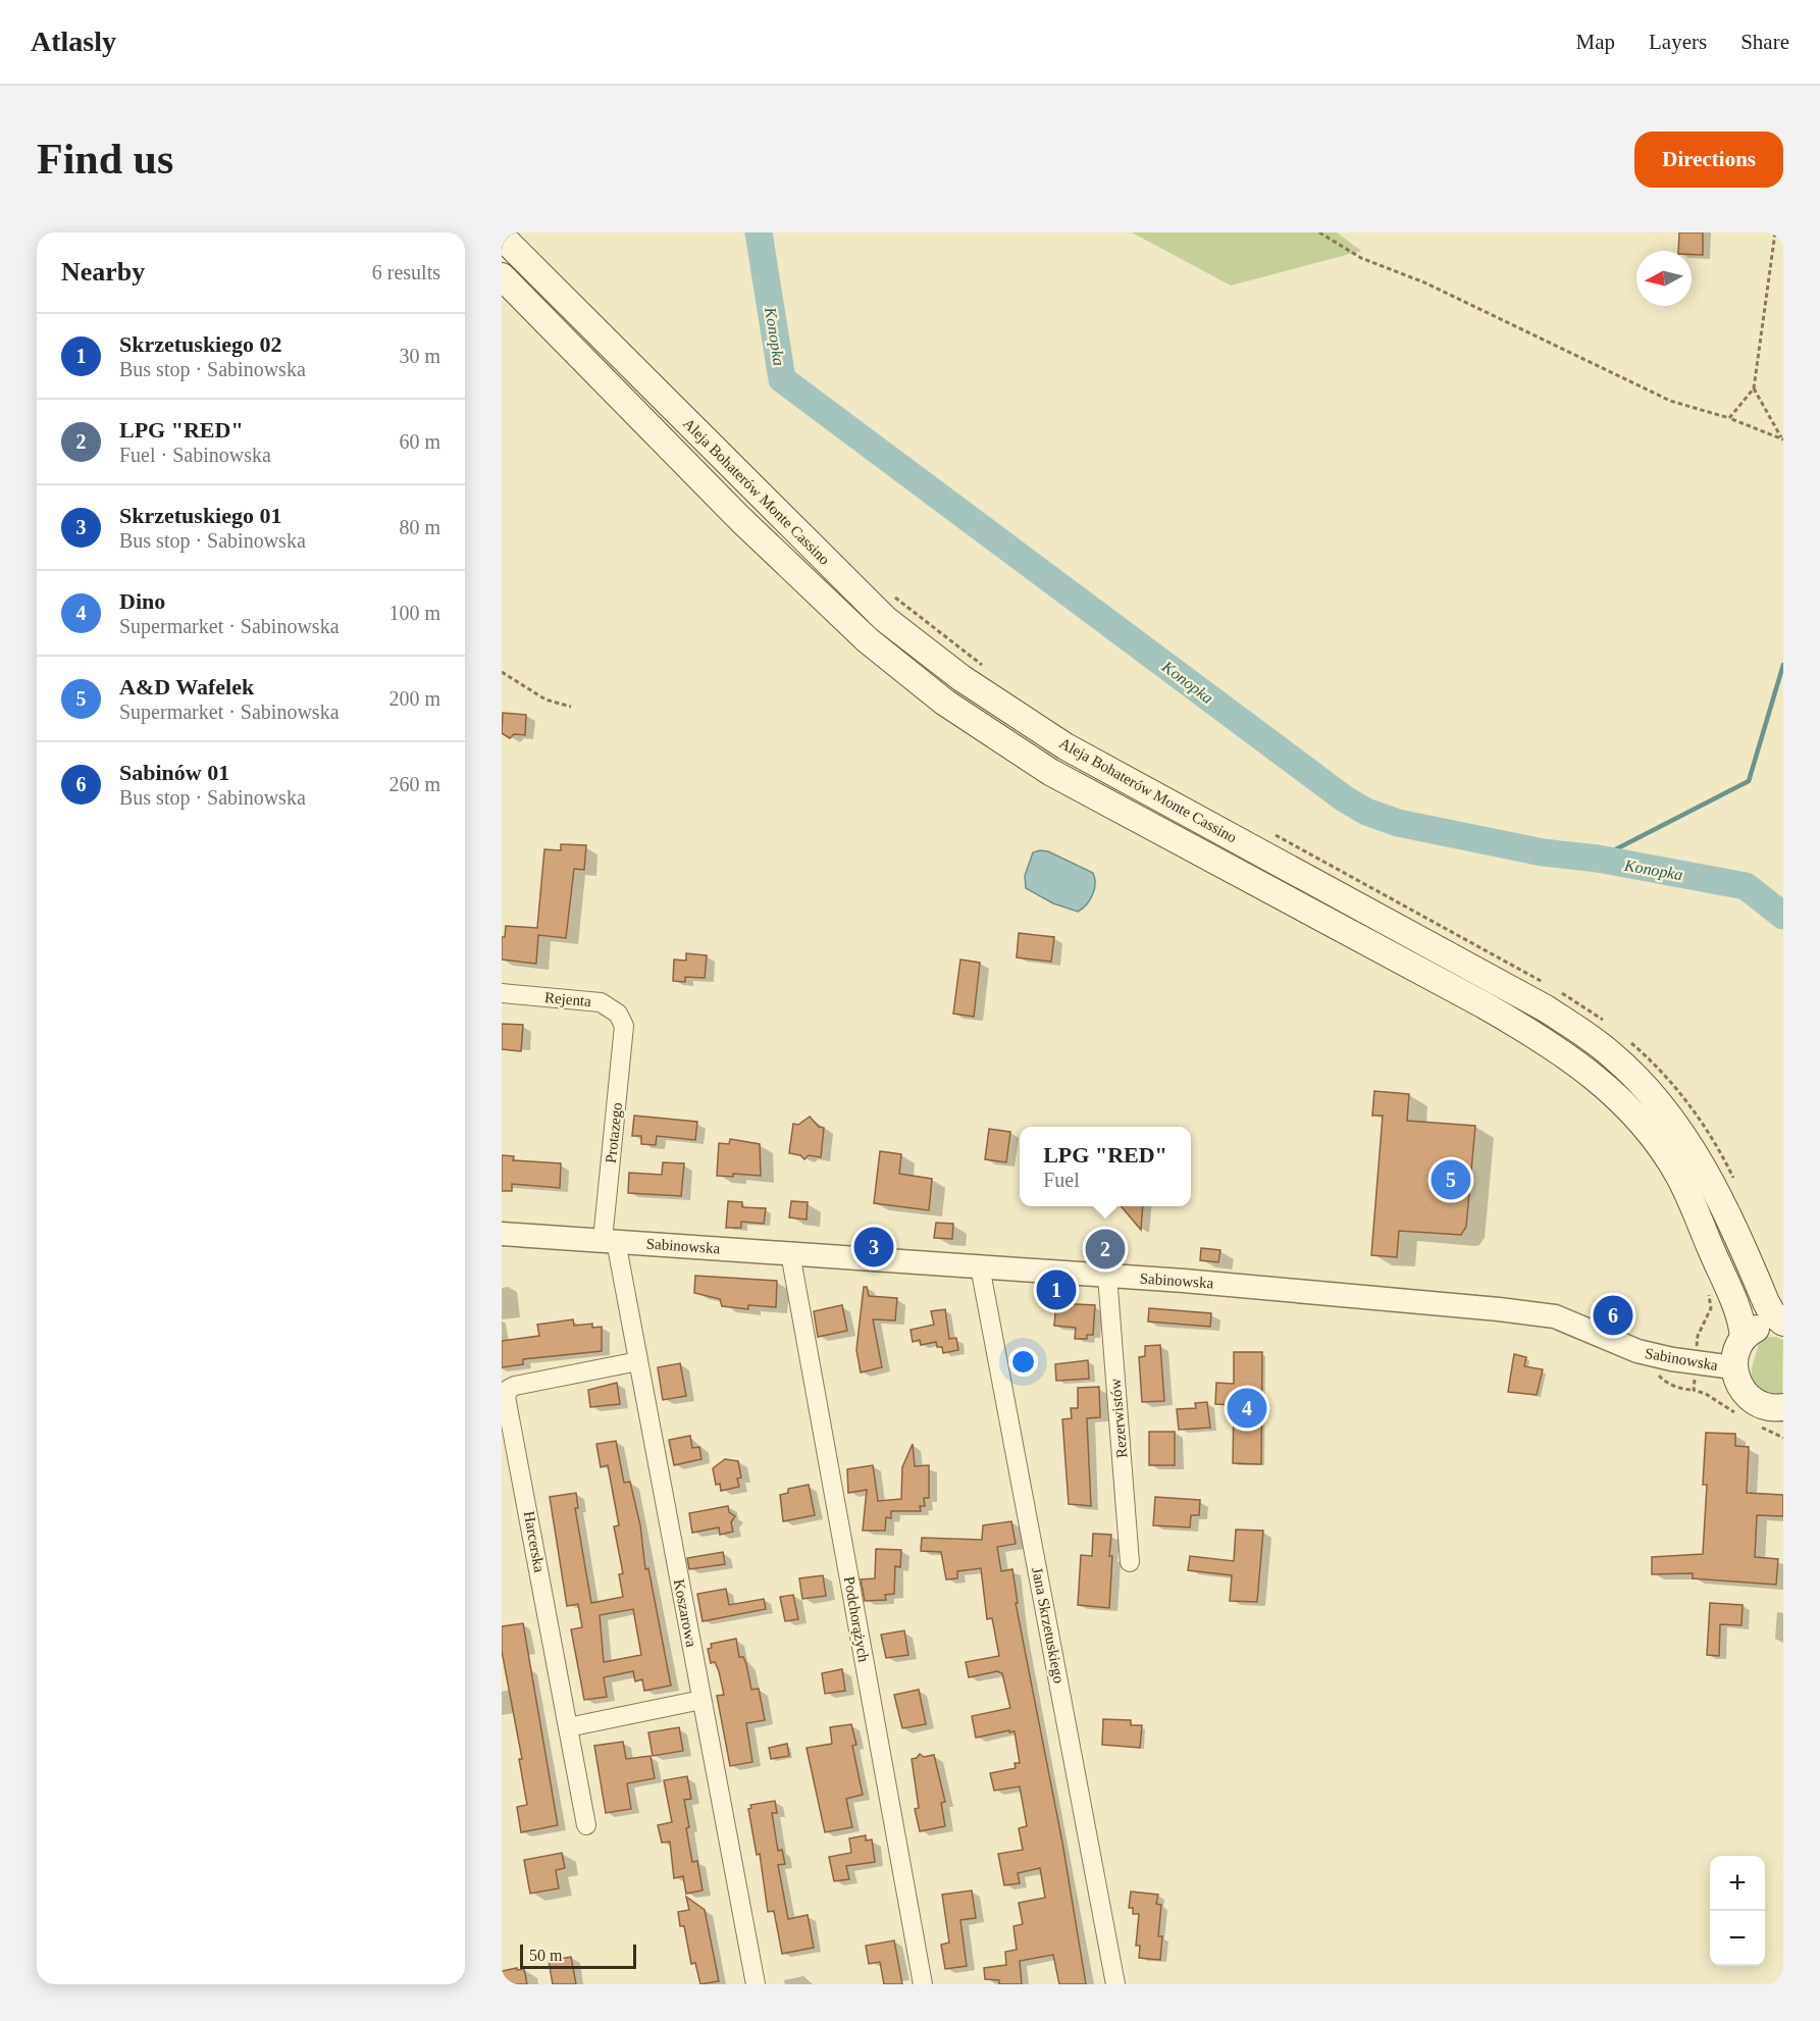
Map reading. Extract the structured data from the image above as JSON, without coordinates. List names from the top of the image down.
{
  "streets": {
    "main road": ["Aleja Bohaterów Monte Cassino"],
    "street": [
      "Rejenta",
      "Protazego",
      "Sabinowska",
      "Rezerwistów",
      "Harcerska",
      "Koszarowa",
      "Podchorążych",
      "Jana Skrzetuskiego"
    ]
  },
  "crossings": [
    ["Rejenta", "Protazego"],
    ["Protazego", "Sabinowska"],
    ["Protazego", "Koszarowa"],
    ["Sabinowska", "Rezerwistów"],
    ["Sabinowska", "Koszarowa"],
    ["Sabinowska", "Podchorążych"],
    ["Sabinowska", "Jana Skrzetuskiego"],
    ["Harcerska", "Koszarowa"]
  ],
  "water": ["Konopka"],
  "scale_bar": "50 m",
  "north": "left",
  "page": {
    "header": "Atlasly",
    "nav": ["Map", "Layers", "Share"],
    "buttons": "Directions",
    "title": "Find us",
    "heading": ["Nearby", "6 results"],
    "list": [
      {
        "mark": "1",
        "name": "Skrzetuskiego 02",
        "note": "Bus stop · Sabinowska",
        "value": "30 m"
      },
      {
        "mark": "2",
        "name": "LPG \"RED\"",
        "note": "Fuel · Sabinowska",
        "value": "60 m"
      },
      {
        "mark": "3",
        "name": "Skrzetuskiego 01",
        "note": "Bus stop · Sabinowska",
        "value": "80 m"
      },
      {
        "mark": "4",
        "name": "Dino",
        "note": "Supermarket · Sabinowska",
        "value": "100 m"
      },
      {
        "mark": "5",
        "name": "A&D Wafelek",
        "note": "Supermarket · Sabinowska",
        "value": "200 m"
      },
      {
        "mark": "6",
        "name": "Sabinów 01",
        "note": "Bus stop · Sabinowska",
        "value": "260 m"
      }
    ],
    "popup": ["LPG \"RED\"", "Fuel"],
    "pins": [
      "5",
      "3",
      "2",
      "1",
      "6",
      "4"
    ],
    "map_buttons": ["+", "−"],
    "scale": "50 m"
  }
}
